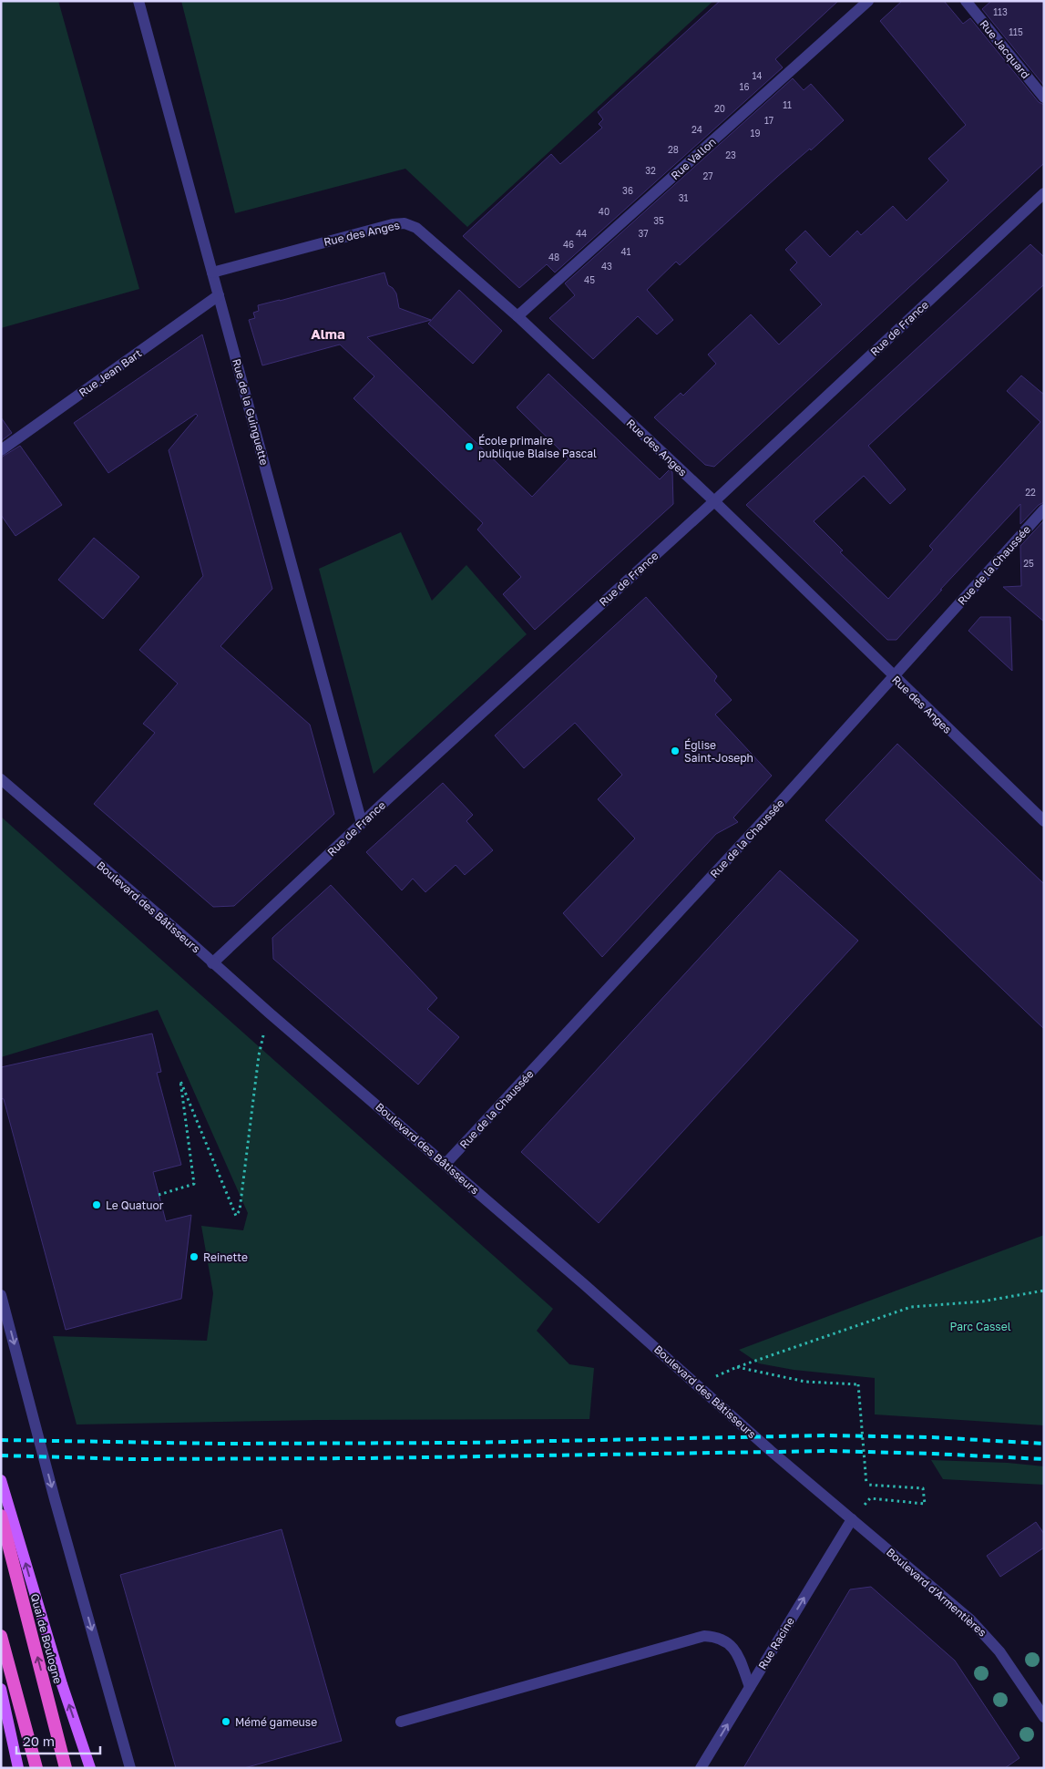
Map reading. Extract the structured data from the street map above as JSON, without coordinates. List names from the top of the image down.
{
  "streets": {
    "highway": ["Quai de Boulogne"],
    "street": [
      "Rue Jacquard",
      "Rue Vallon",
      "Rue des Anges",
      "Rue de France",
      "Rue Jean Bart",
      "Rue de la Guinguette",
      "Rue de la Chaussée",
      "Boulevard des Bâtisseurs",
      "Boulevard d'Armentières",
      "Rue Racine"
    ]
  },
  "crossings": [
    ["Rue Vallon", "Rue des Anges"],
    ["Rue des Anges", "Rue de France"],
    ["Rue des Anges", "Rue de la Guinguette"],
    ["Rue des Anges", "Rue de la Chaussée"],
    ["Rue de France", "Rue de la Guinguette"],
    ["Rue de France", "Boulevard des Bâtisseurs"],
    ["Rue Jean Bart", "Rue de la Guinguette"],
    ["Rue de la Chaussée", "Boulevard des Bâtisseurs"],
    ["Boulevard des Bâtisseurs", "Boulevard d'Armentières"],
    ["Boulevard des Bâtisseurs", "Rue Racine"],
    ["Boulevard d'Armentières", "Rue Racine"]
  ],
  "one_way": ["Rue Racine"],
  "districts": ["Alma"],
  "parks": ["Parc Cassel"],
  "places": [
    "École primaire publique Blaise Pascal",
    "Église Saint-Joseph",
    "Le Quatuor",
    "Reinette",
    "Mémé gameuse"
  ],
  "house_numbers": [
    "113",
    "115",
    "14",
    "16",
    "11",
    "20",
    "17",
    "24",
    "19",
    "28",
    "23",
    "32",
    "27",
    "36",
    "31",
    "40",
    "35",
    "44",
    "37",
    "46",
    "41",
    "48",
    "43",
    "45",
    "22",
    "25"
  ],
  "scale_bar": "20 m"
}
